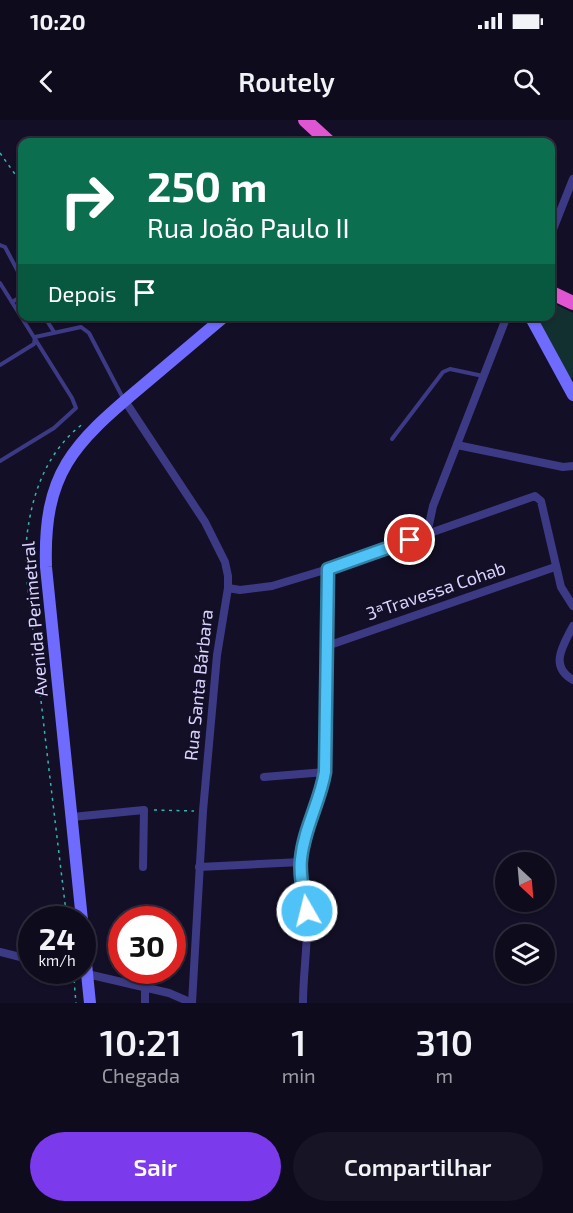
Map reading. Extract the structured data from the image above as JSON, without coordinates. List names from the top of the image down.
{
  "streets": {
    "main road": ["Avenida Perimetral"],
    "street": ["3ªTravessa Cohab", "Rua Santa Bárbara"]
  },
  "crossings": [
    ["Avenida Perimetral", "Rua Santa Bárbara"]
  ],
  "north": "bottom right",
  "page": {
    "status": "10:20",
    "header": "Routely",
    "turn": ["250 m", "Rua João Paulo II"],
    "then": "Depois",
    "speed": "24 km/h",
    "limit": "30",
    "eta": [
      "10:21",
      "Chegada",
      "1",
      "min",
      "310",
      "m"
    ],
    "buttons": ["Sair", "Compartilhar"]
  }
}
